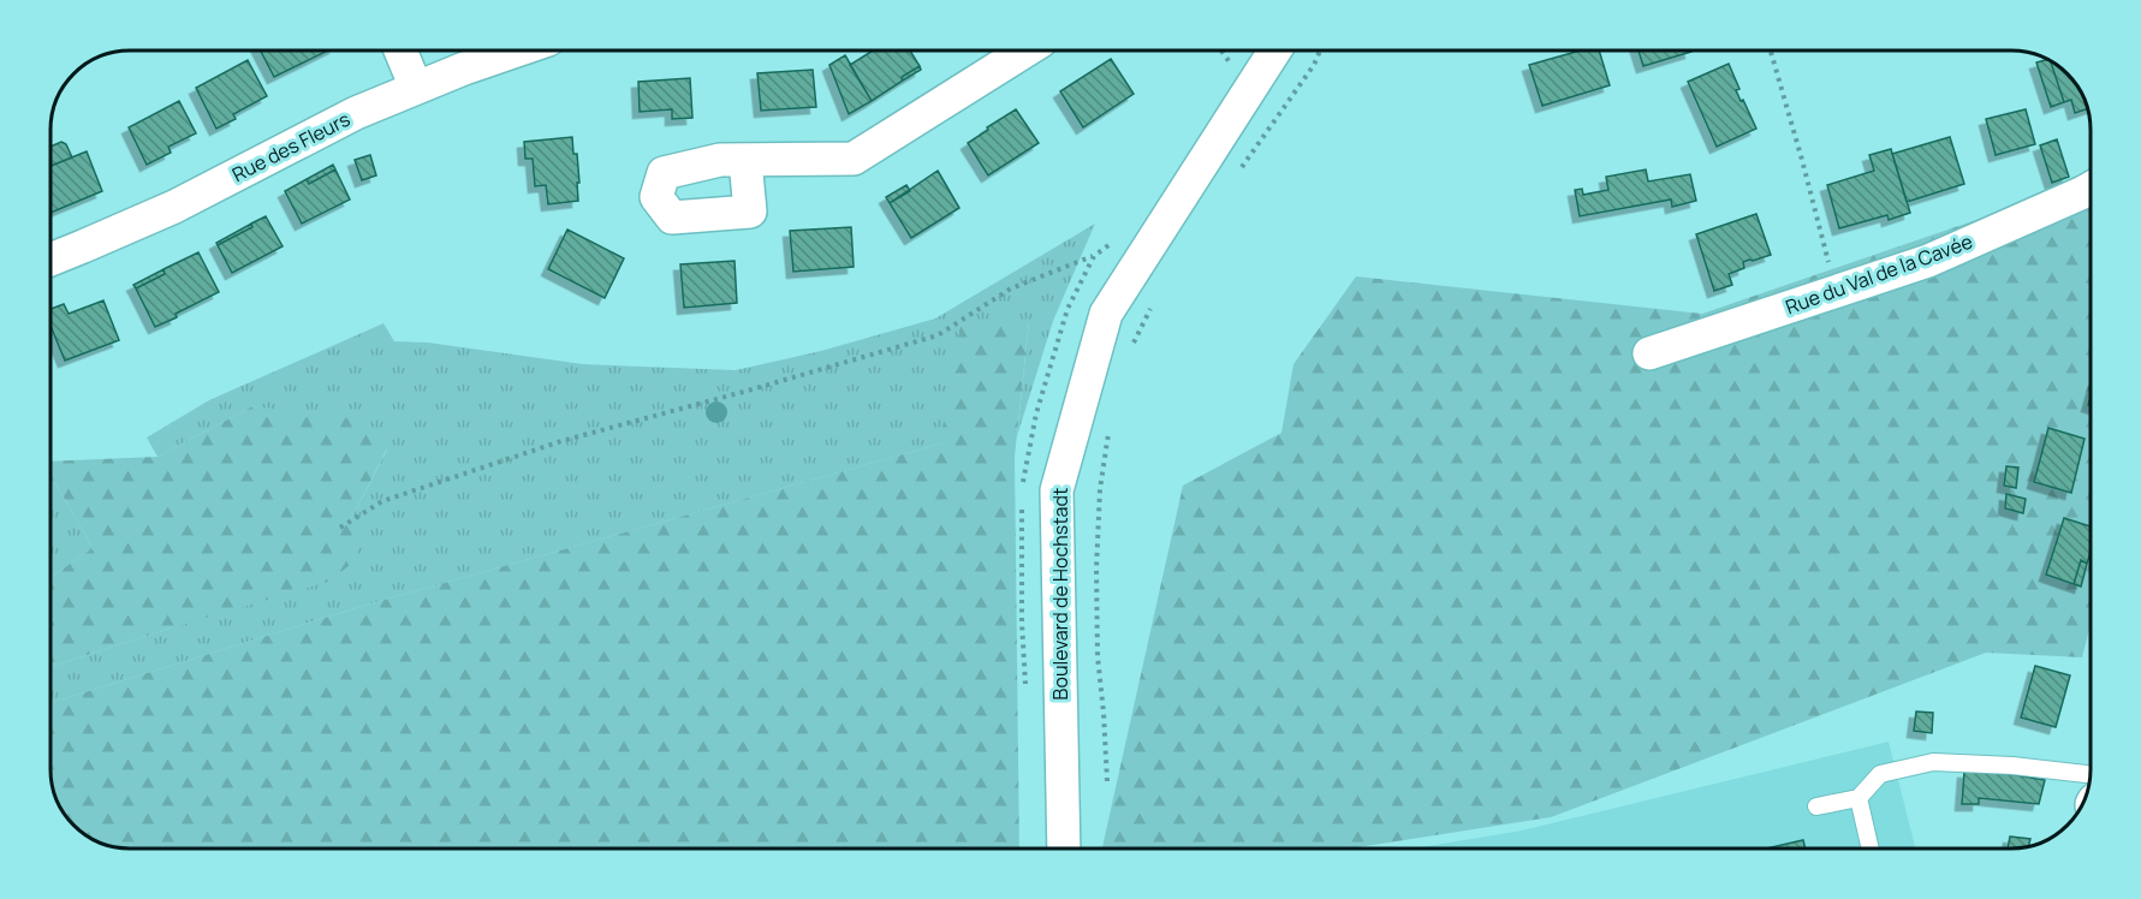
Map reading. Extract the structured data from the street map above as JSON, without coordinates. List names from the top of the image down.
{
  "streets": {
    "street": ["Rue des Fleurs", "Rue du Val de la Cavée", "Boulevard de Hochstadt"]
  }
}
